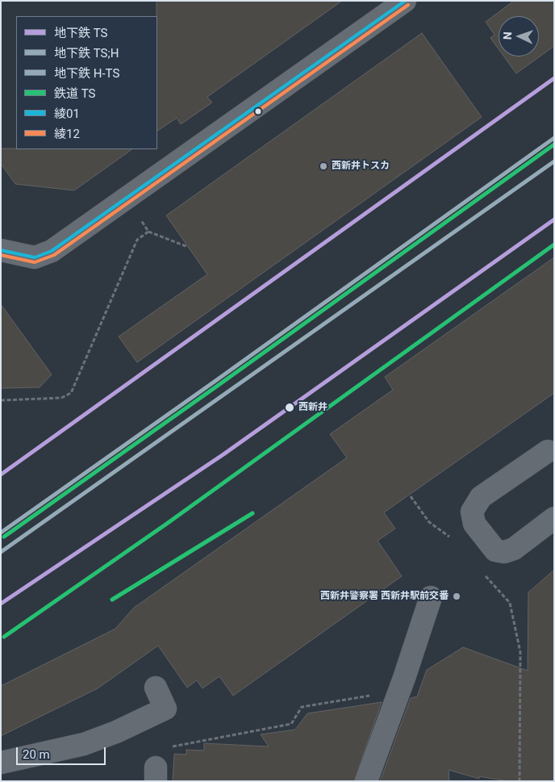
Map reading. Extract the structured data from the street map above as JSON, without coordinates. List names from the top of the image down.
{
  "places": ["西新井トスカ", "西新井", "西新井警察署 西新井駅前交番"],
  "lines": [
    "transit line 綾01",
    "transit line 綾12",
    "metro line TS",
    "metro line TS;H",
    "rail line TS",
    "metro line H-TS"
  ],
  "legend": [
    "地下鉄 TS",
    "地下鉄 TS;H",
    "地下鉄 H-TS",
    "鉄道 TS",
    "綾01",
    "綾12"
  ],
  "scale_bar": "20 m",
  "north": "left"
}
